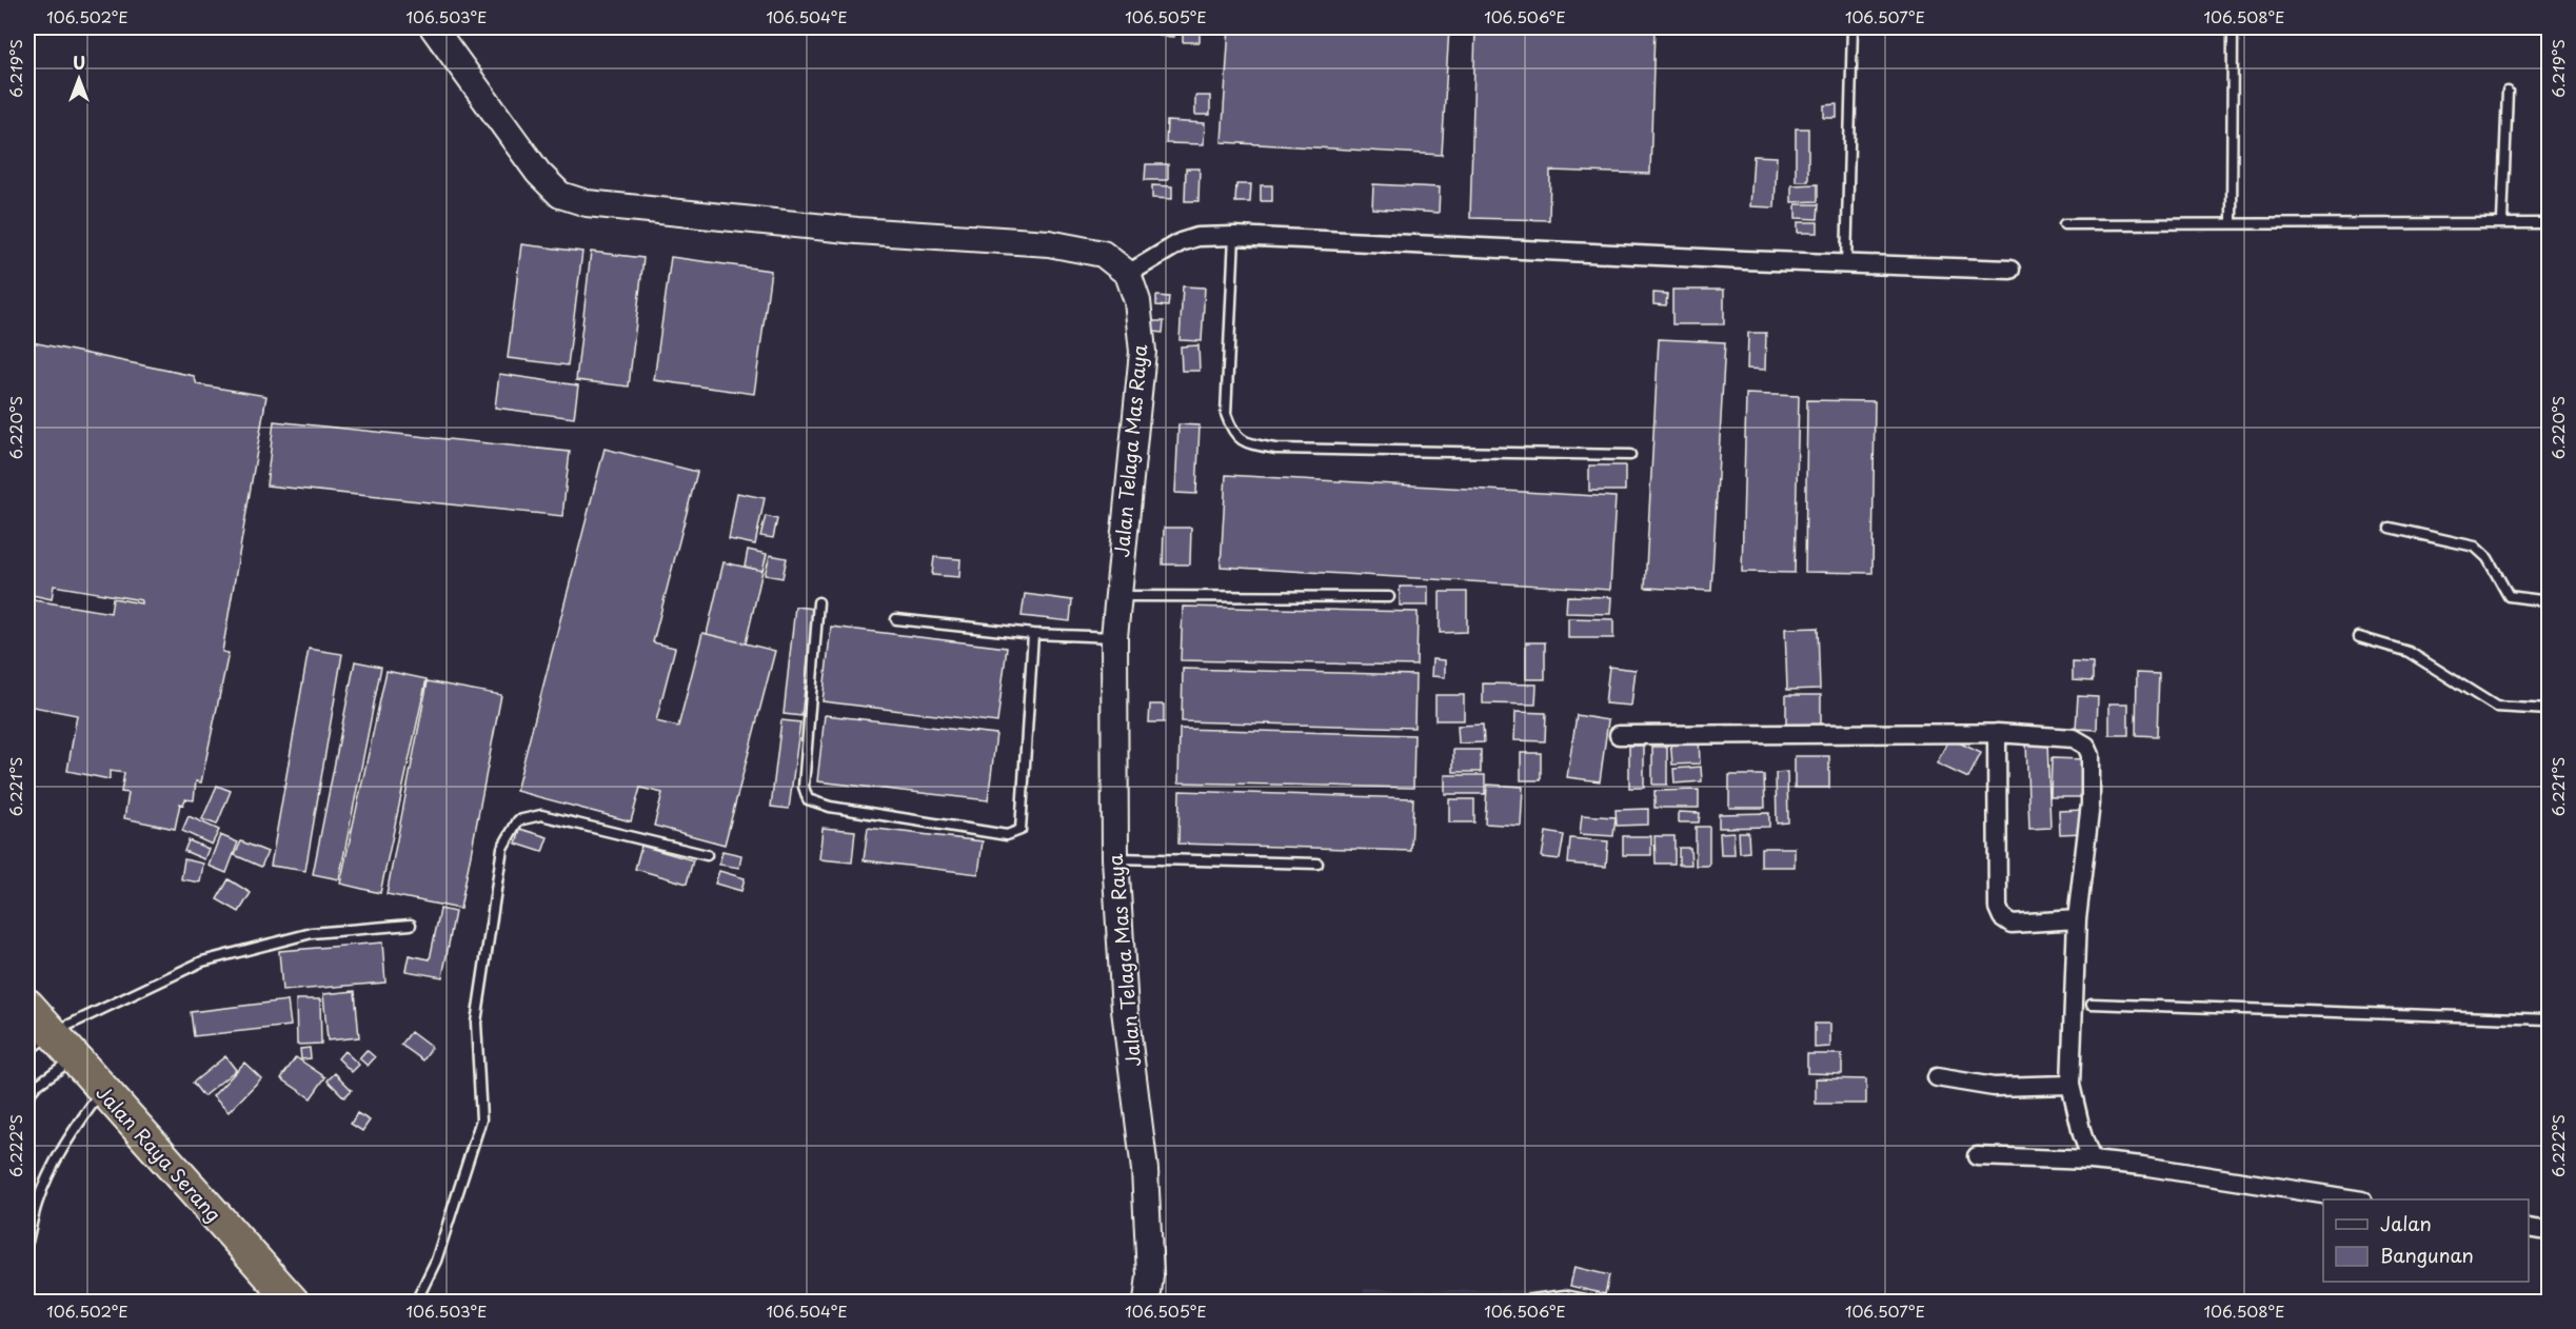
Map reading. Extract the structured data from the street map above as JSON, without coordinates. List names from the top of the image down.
{
  "streets": {
    "highway": ["Jalan Raya Serang"],
    "main road": ["Jalan Telaga Mas Raya"]
  },
  "legend": ["Jalan", "Bangunan"],
  "north": "top",
  "coordinates": [
    "106.502°E",
    "106.503°E",
    "106.504°E",
    "106.505°E",
    "106.506°E",
    "106.507°E",
    "106.508°E",
    "6.219°S",
    "6.220°S",
    "6.221°S",
    "6.222°S"
  ]
}
